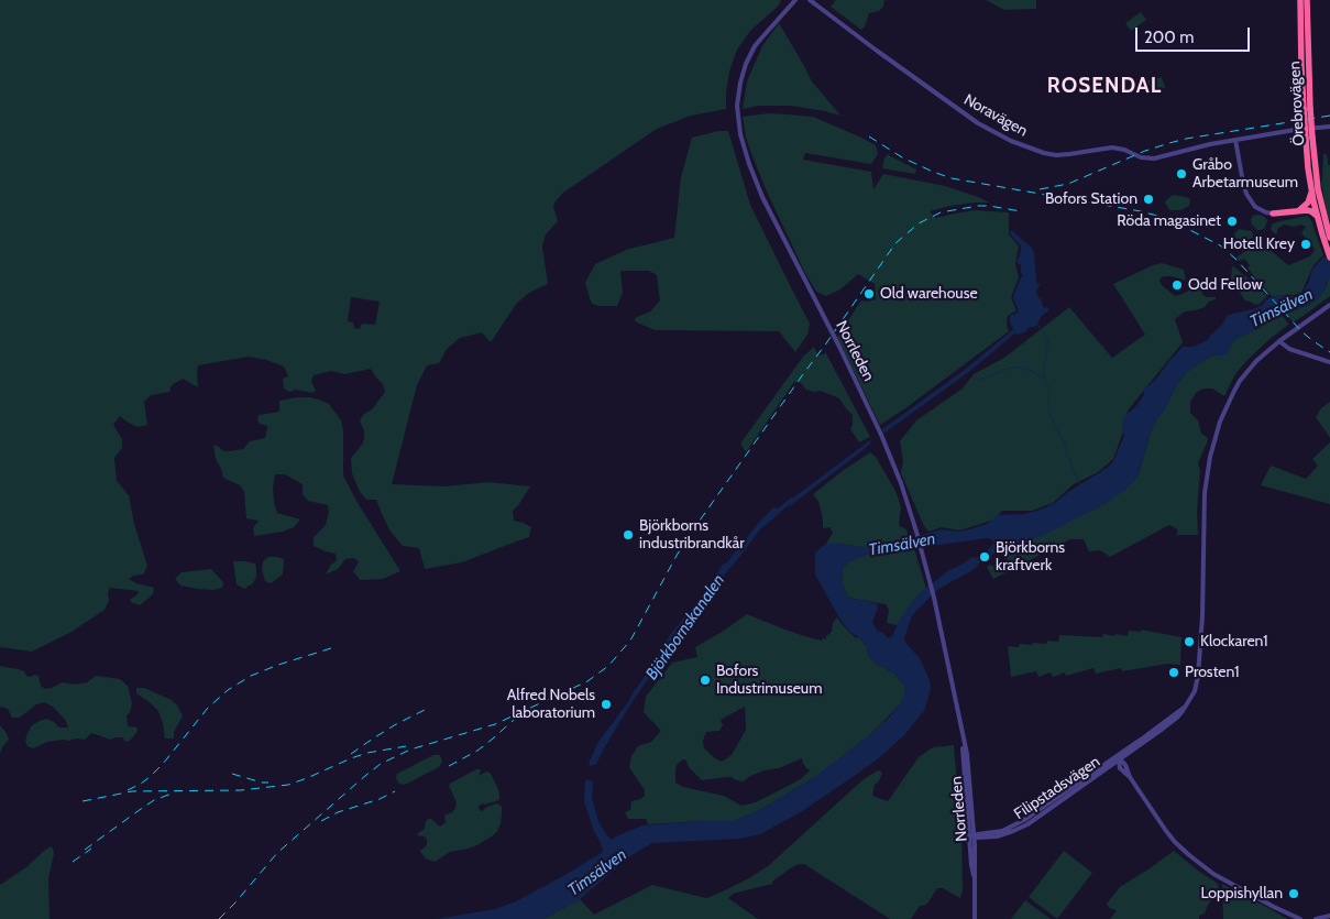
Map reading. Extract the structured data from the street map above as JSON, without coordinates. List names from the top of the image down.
{
  "streets": {
    "highway": ["Örebrovägen"],
    "street": ["Noravägen", "Norrleden", "Filipstadsvägen"]
  },
  "crossings": [
    ["Norrleden", "Filipstadsvägen"]
  ],
  "districts": ["ROSENDAL"],
  "water": ["Timsälven", "Björkbornskanalen"],
  "places": [
    "Gråbo Arbetarmuseum",
    "Bofors Station",
    "Röda magasinet",
    "Hotell Krey",
    "Odd Fellow",
    "Old warehouse",
    "Björkborns industribrandkår",
    "Björkborns kraftverk",
    "Klockaren1",
    "Prosten1",
    "Bofors Industrimuseum",
    "Alfred Nobels laboratorium",
    "Loppishyllan"
  ],
  "scale_bar": "200 m"
}
